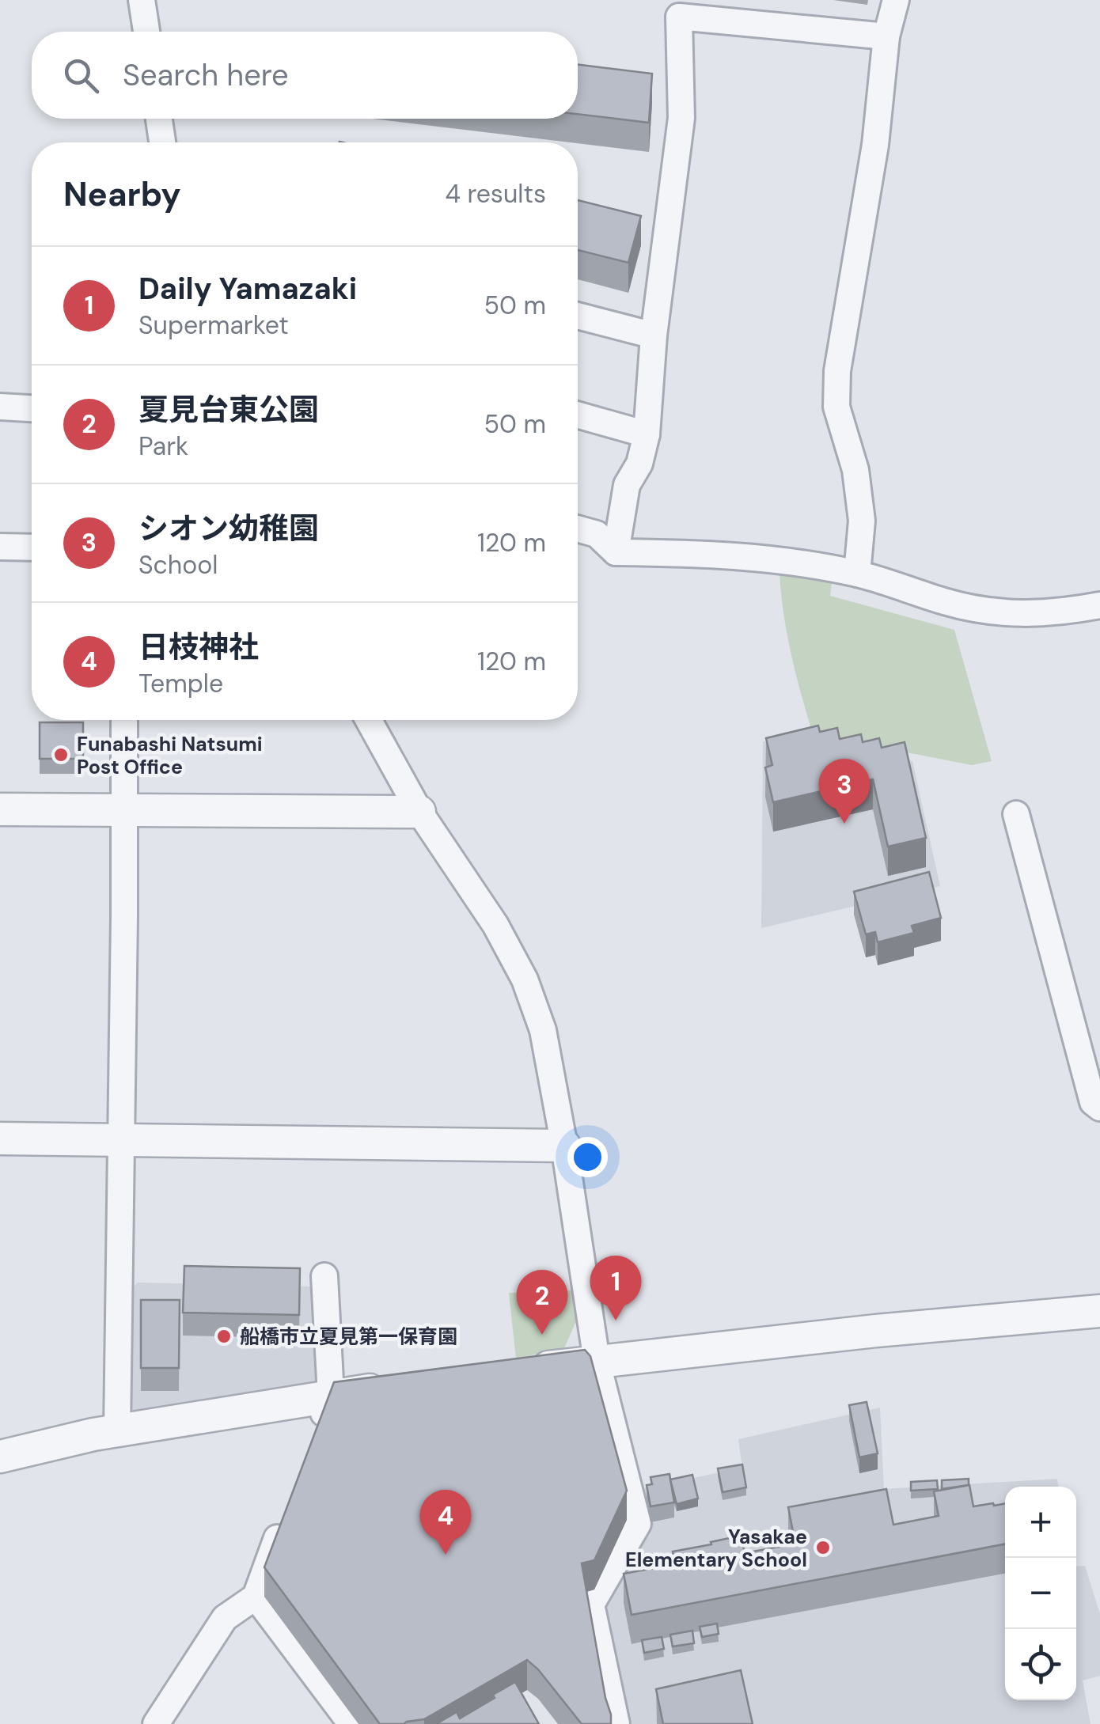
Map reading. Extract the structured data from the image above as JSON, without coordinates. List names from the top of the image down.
{
  "places": ["Funabashi Natsumi Post Office", "船橋市立夏見第一保育園", "Yasakae Elementary School"],
  "page": {
    "search": "Search here",
    "heading": ["Nearby", "4 results"],
    "list": [
      {
        "mark": "1",
        "name": "Daily Yamazaki",
        "note": "Supermarket",
        "value": "50 m"
      },
      {
        "mark": "2",
        "name": "夏見台東公園",
        "note": "Park",
        "value": "50 m"
      },
      {
        "mark": "3",
        "name": "シオン幼稚園",
        "note": "School",
        "value": "120 m"
      },
      {
        "mark": "4",
        "name": "日枝神社",
        "note": "Temple",
        "value": "120 m"
      }
    ],
    "pins": [
      "3",
      "1",
      "2",
      "4"
    ],
    "map_buttons": ["+", "−"]
  }
}
